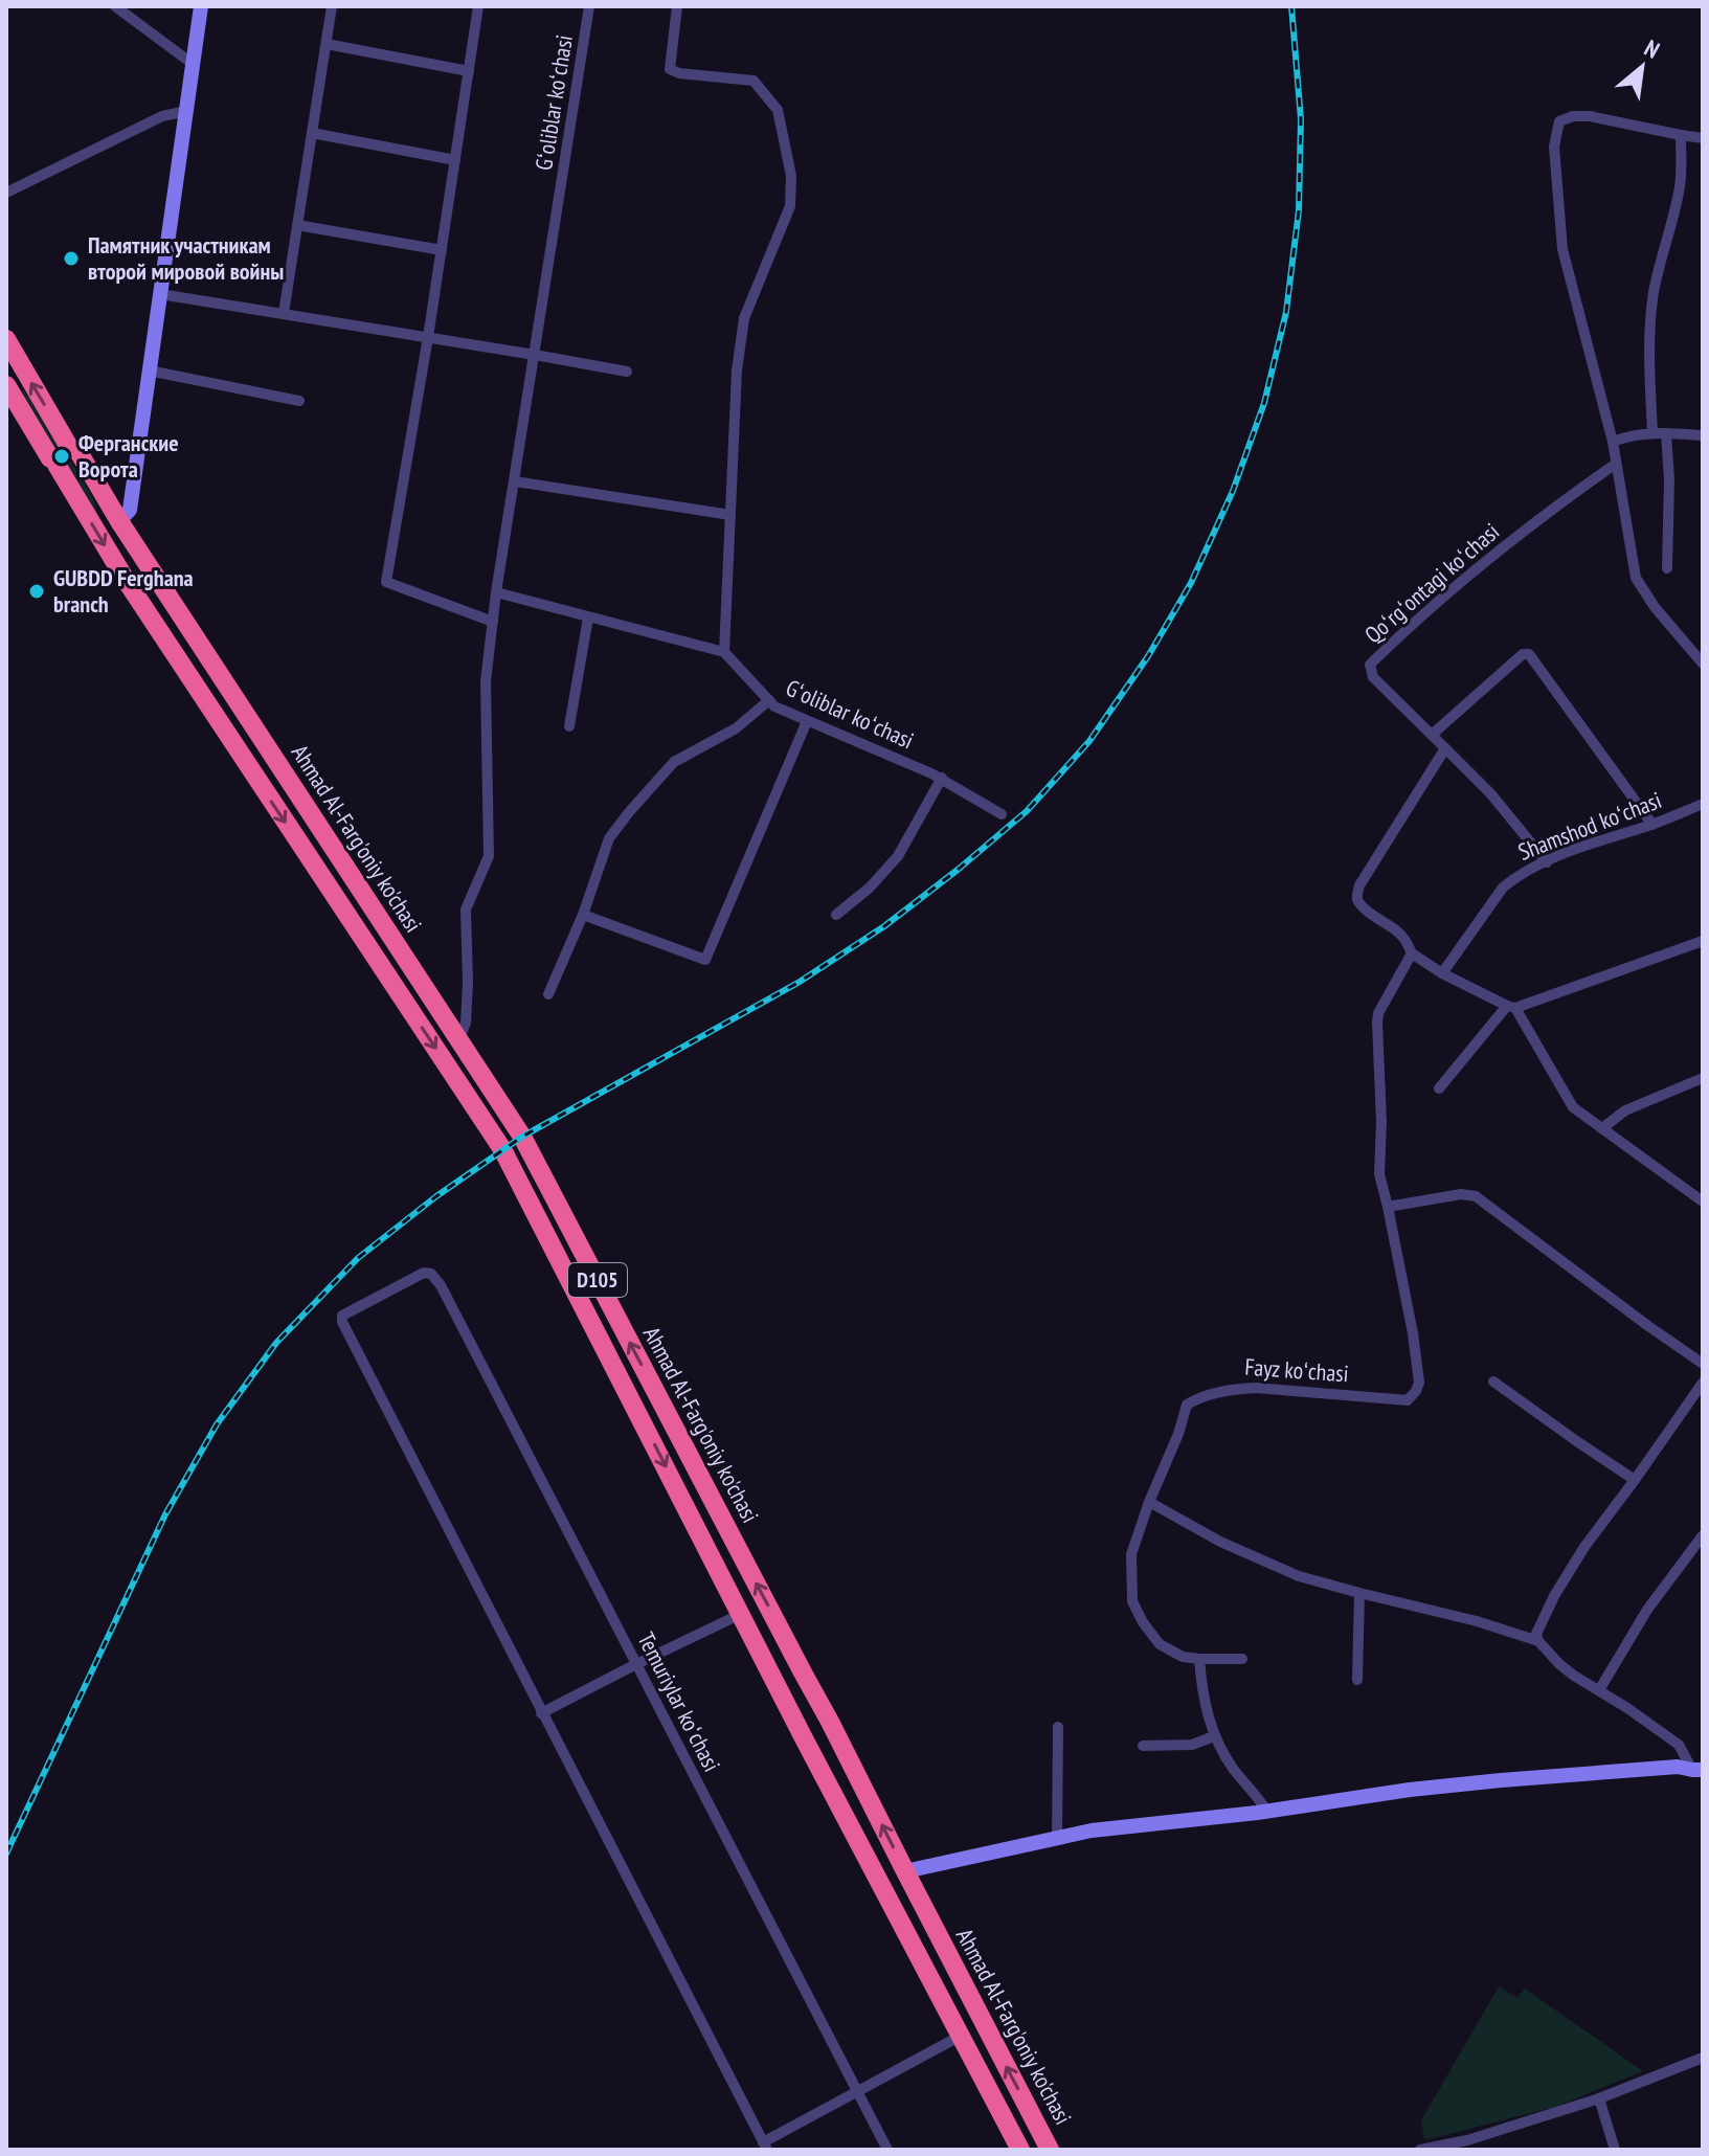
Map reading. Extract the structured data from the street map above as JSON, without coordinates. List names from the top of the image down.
{
  "streets": {
    "highway": ["Ahmad Al-Farg'oniy ko'chasi", "D105"],
    "street": [
      "Gʻoliblar koʻchasi",
      "Qoʻrgʻontagi koʻchasi",
      "Shamshod koʻchasi",
      "Fayz koʻchasi",
      "Temuriylar koʻchasi"
    ]
  },
  "crossings": [
    ["Gʻoliblar koʻchasi", "Ahmad Al-Farg'oniy ko'chasi"],
    ["Qoʻrgʻontagi koʻchasi", "Shamshod koʻchasi"]
  ],
  "places": ["Памятник участникам второй мировой войны", "Ферганские Ворота", "GUBDD Ferghana branch"],
  "north": "top right"
}
